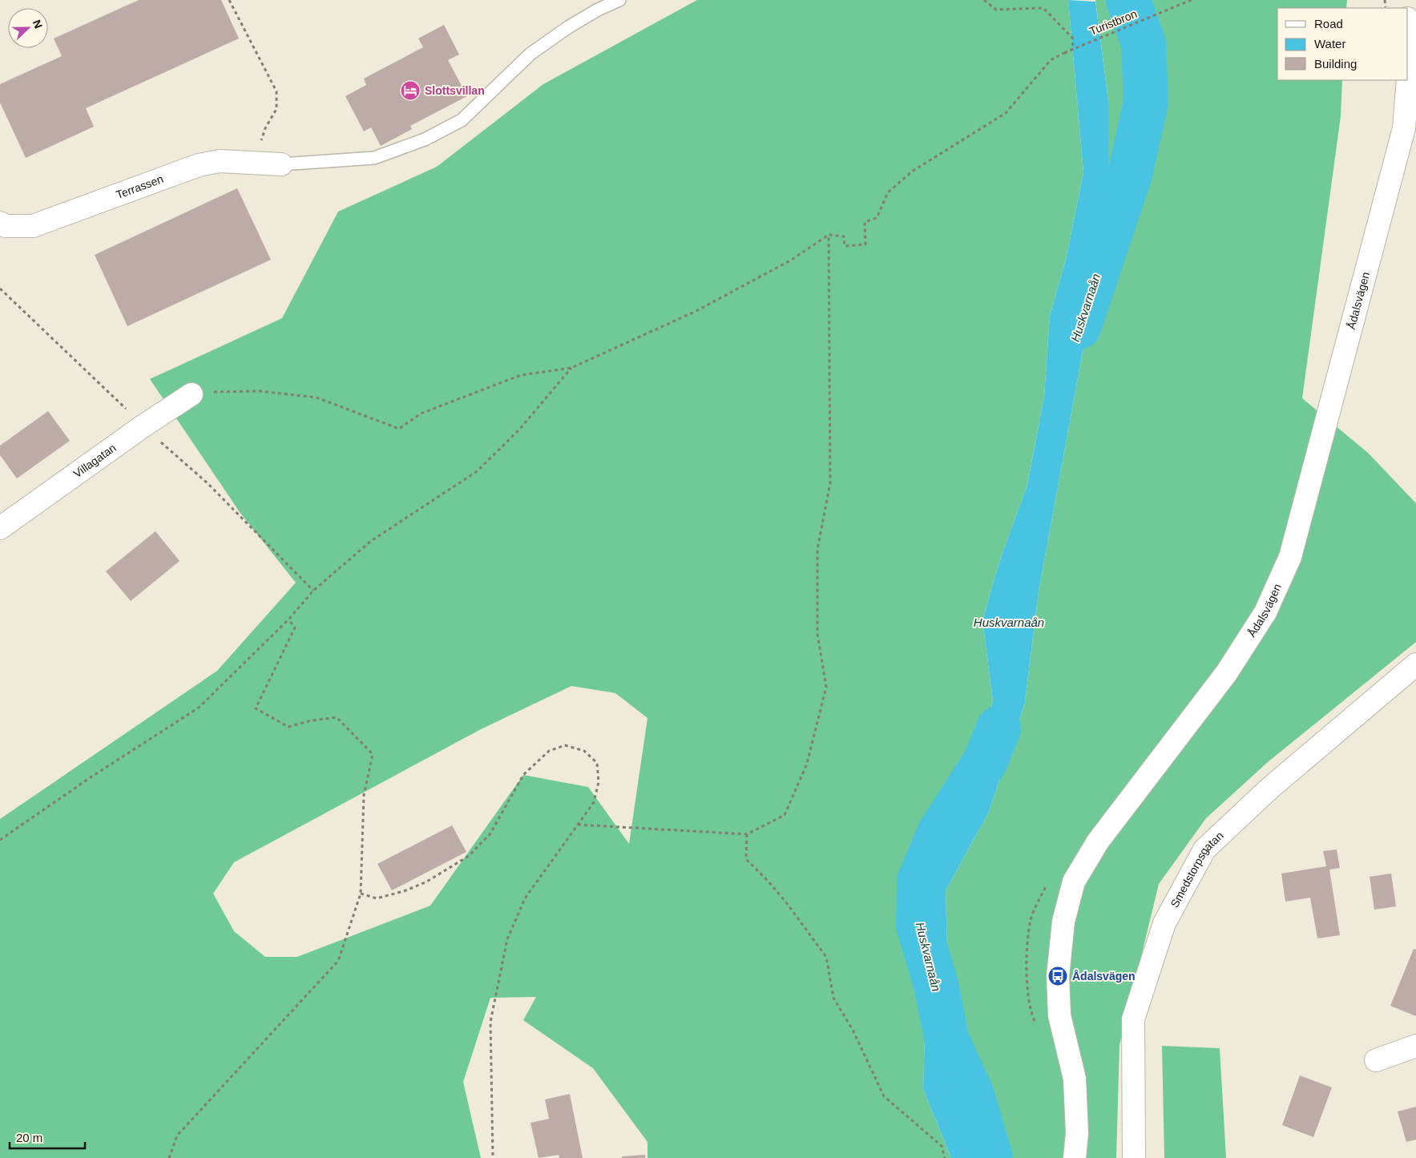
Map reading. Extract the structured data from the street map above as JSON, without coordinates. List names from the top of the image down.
{
  "streets": {
    "main road": [
      "Terrassen",
      "Ådalsvägen",
      "Villagatan",
      "Smedstorpsgatan"
    ],
    "path": ["Turistbron"]
  },
  "water": ["Huskvarnaån"],
  "places": {
    "hotel": ["Slottsvillan"],
    "bus stop": ["Ådalsvägen"]
  },
  "legend": ["Road", "Water", "Building"],
  "scale_bar": "20 m",
  "north": "right"
}
